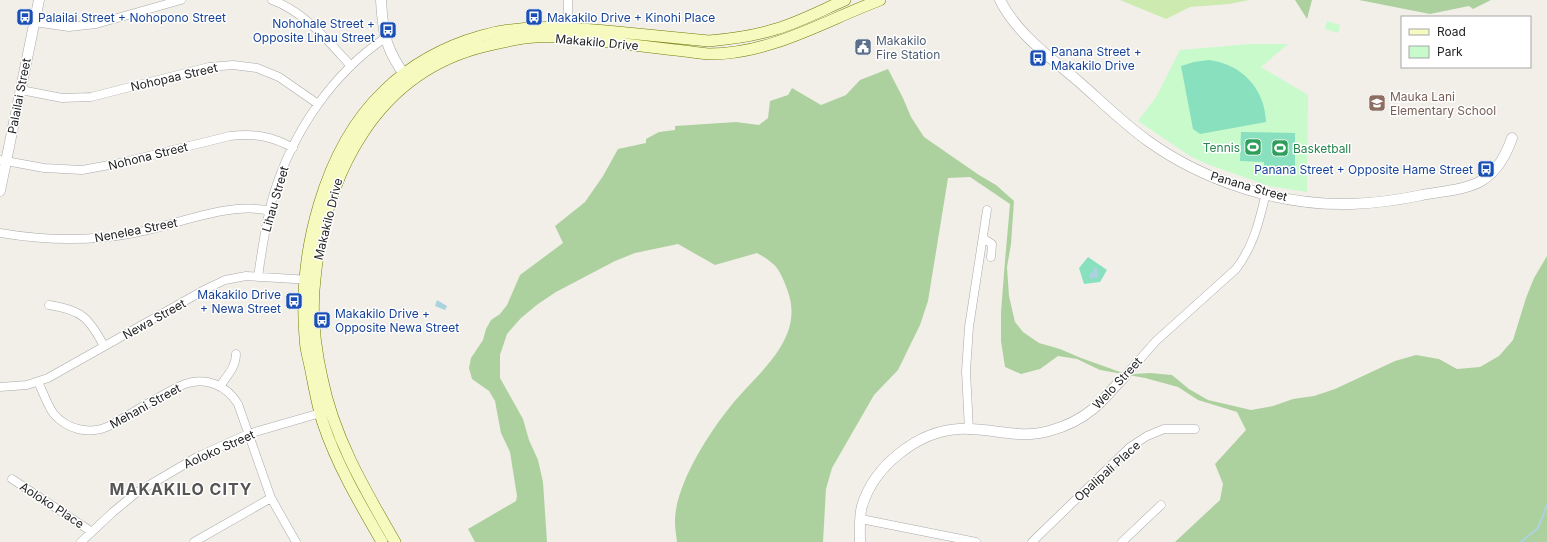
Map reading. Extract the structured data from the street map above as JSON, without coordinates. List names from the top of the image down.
{
  "streets": {
    "main road": ["Makakilo Drive"],
    "street": [
      "Nohopaa Street",
      "Palailai Street",
      "Nohona Street",
      "Panana Street",
      "Lihau Street",
      "Nenelea Street",
      "Newa Street",
      "Welo Street",
      "Mehani Street",
      "Aoloko Street",
      "Opalipali Place",
      "Aoloko Place"
    ]
  },
  "crossings": [
    ["Makakilo Drive", "Newa Street"],
    ["Makakilo Drive", "Aoloko Street"],
    ["Nohopaa Street", "Palailai Street"],
    ["Nohopaa Street", "Lihau Street"],
    ["Palailai Street", "Nohona Street"],
    ["Nohona Street", "Lihau Street"],
    ["Panana Street", "Welo Street"],
    ["Lihau Street", "Nenelea Street"],
    ["Lihau Street", "Newa Street"],
    ["Newa Street", "Mehani Street"],
    ["Mehani Street", "Aoloko Street"],
    ["Aoloko Street", "Aoloko Place"]
  ],
  "districts": ["MAKAKILO CITY"],
  "places": {
    "bus stop": [
      "Palailai Street + Nohopono Street",
      "Makakilo Drive + Kinohi Place",
      "Nohohale Street + Opposite Lihau Street",
      "Panana Street + Makakilo Drive",
      "Panana Street + Opposite Hame Street",
      "Makakilo Drive + Newa Street",
      "Makakilo Drive + Opposite Newa Street"
    ],
    "public building": ["Makakilo Fire Station"],
    "school or university": ["Mauka Lani Elementary School"],
    "sports": ["Tennis", "Basketball"]
  },
  "legend": ["Road", "Park"]
}
